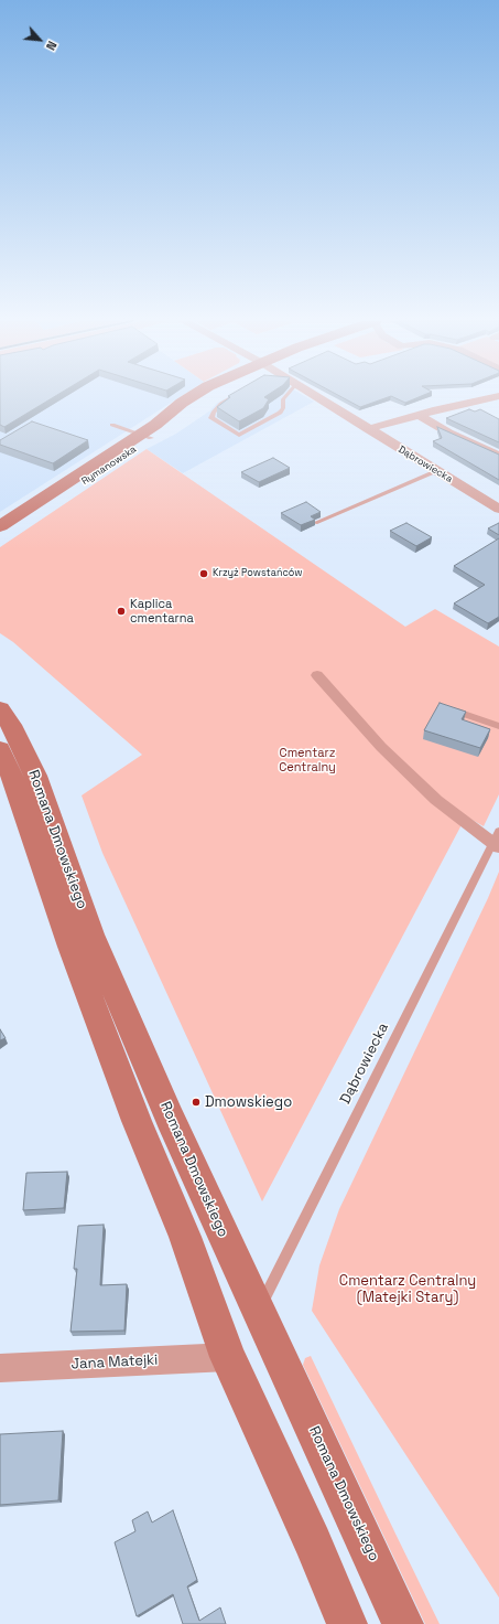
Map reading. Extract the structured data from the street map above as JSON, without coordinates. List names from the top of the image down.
{
  "streets": {
    "main road": ["Rymanowska", "Romana Dmowskiego"],
    "street": ["Dąbrowiecka", "Jana Matejki"]
  },
  "crossings": [
    ["Dąbrowiecka", "Romana Dmowskiego"],
    ["Romana Dmowskiego", "Jana Matejki"]
  ],
  "parks": ["Cmentarz Centralny", "Cmentarz Centralny (Matejki Stary)"],
  "places": ["Krzyż Powstańców", "Kaplica cmentarna", "Dmowskiego"],
  "north": "bottom right"
}
